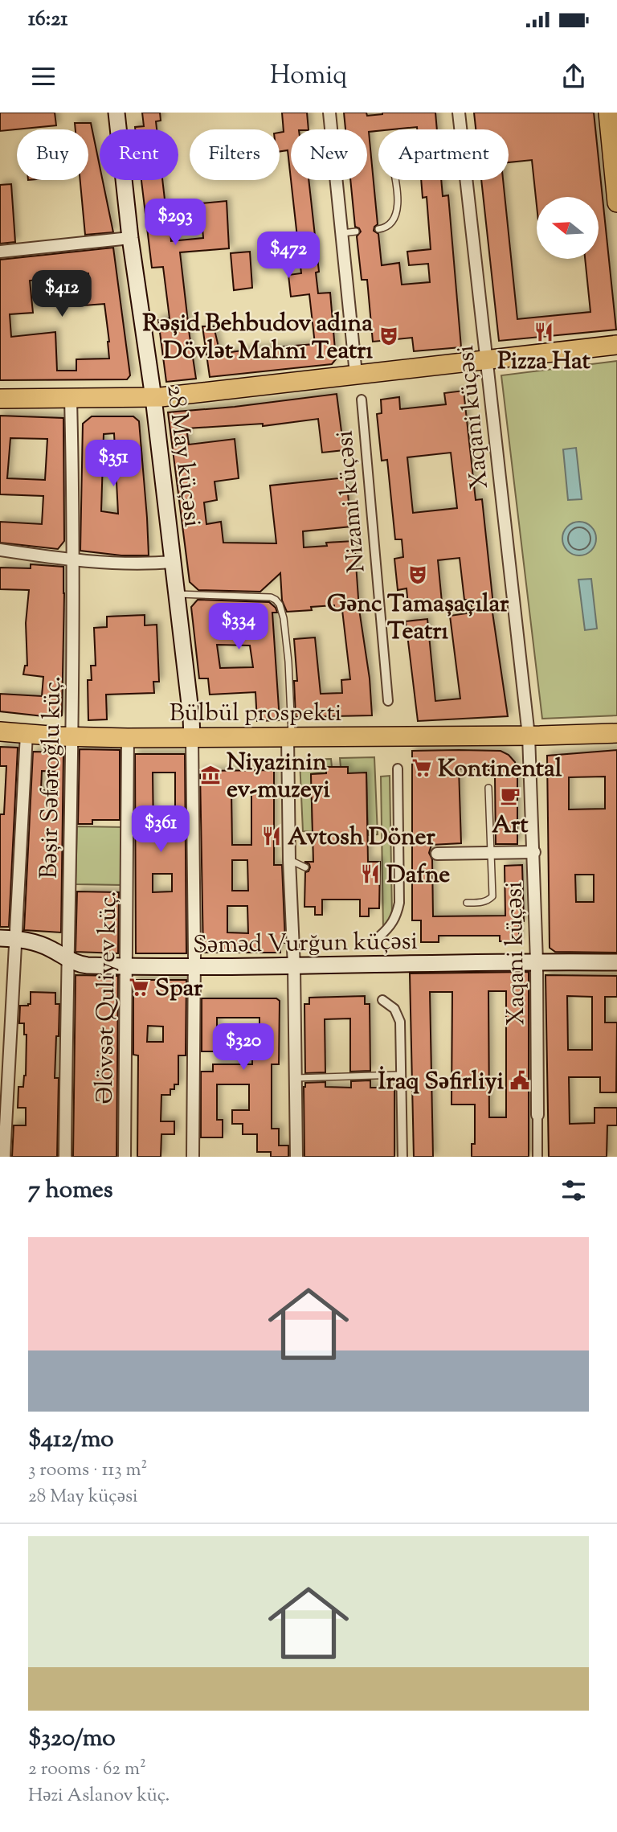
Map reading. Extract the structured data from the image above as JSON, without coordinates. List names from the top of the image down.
{
  "streets": {
    "main road": ["28 May küçəsi", "Bülbül prospekti", "Səməd Vurğun küçəsi"],
    "street": [
      "Xaqani küçəsi",
      "Nizami küçəsi",
      "Bəşir Səfəroğlu küç.",
      "Əlövsət Quliyev küç."
    ]
  },
  "crossings": [
    ["Xaqani küçəsi", "Bülbül prospekti"],
    ["Xaqani küçəsi", "Səməd Vurğun küçəsi"],
    ["28 May küçəsi", "Bülbül prospekti"],
    ["Bülbül prospekti", "Bəşir Səfəroğlu küç."],
    ["Bülbül prospekti", "Əlövsət Quliyev küç."],
    ["Bəşir Səfəroğlu küç.", "Səməd Vurğun küçəsi"],
    ["Səməd Vurğun küçəsi", "Əlövsət Quliyev küç."]
  ],
  "places": {
    "restaurant": ["Pizza Hat", "Avtosh Döner", "Dafne"],
    "theatre": ["Rəşid Behbudov adına Dövlət Mahnı Teatrı", "Gənc Tamaşaçılar Teatrı"],
    "supermarket": ["Kontinental", "Spar"],
    "museum": ["Niyazinin ev-muzeyi"],
    "cafe": ["Art"],
    "public building": ["İraq Səfirliyi"]
  },
  "north": "left",
  "page": {
    "status": "16:21",
    "header": "Homiq",
    "chip": [
      "Buy",
      "Rent",
      "Filters",
      "New",
      "Apartment"
    ],
    "price": [
      "$293",
      "$472",
      "$412",
      "$351",
      "$334",
      "$361",
      "$320"
    ],
    "heading": "7 homes",
    "list": [
      {
        "name": "$412/mo",
        "note": "3 rooms · 113 m² · 28 May küçəsi"
      },
      {
        "name": "$320/mo",
        "note": "2 rooms · 62 m² · Həzi Aslanov küç."
      }
    ]
  }
}
